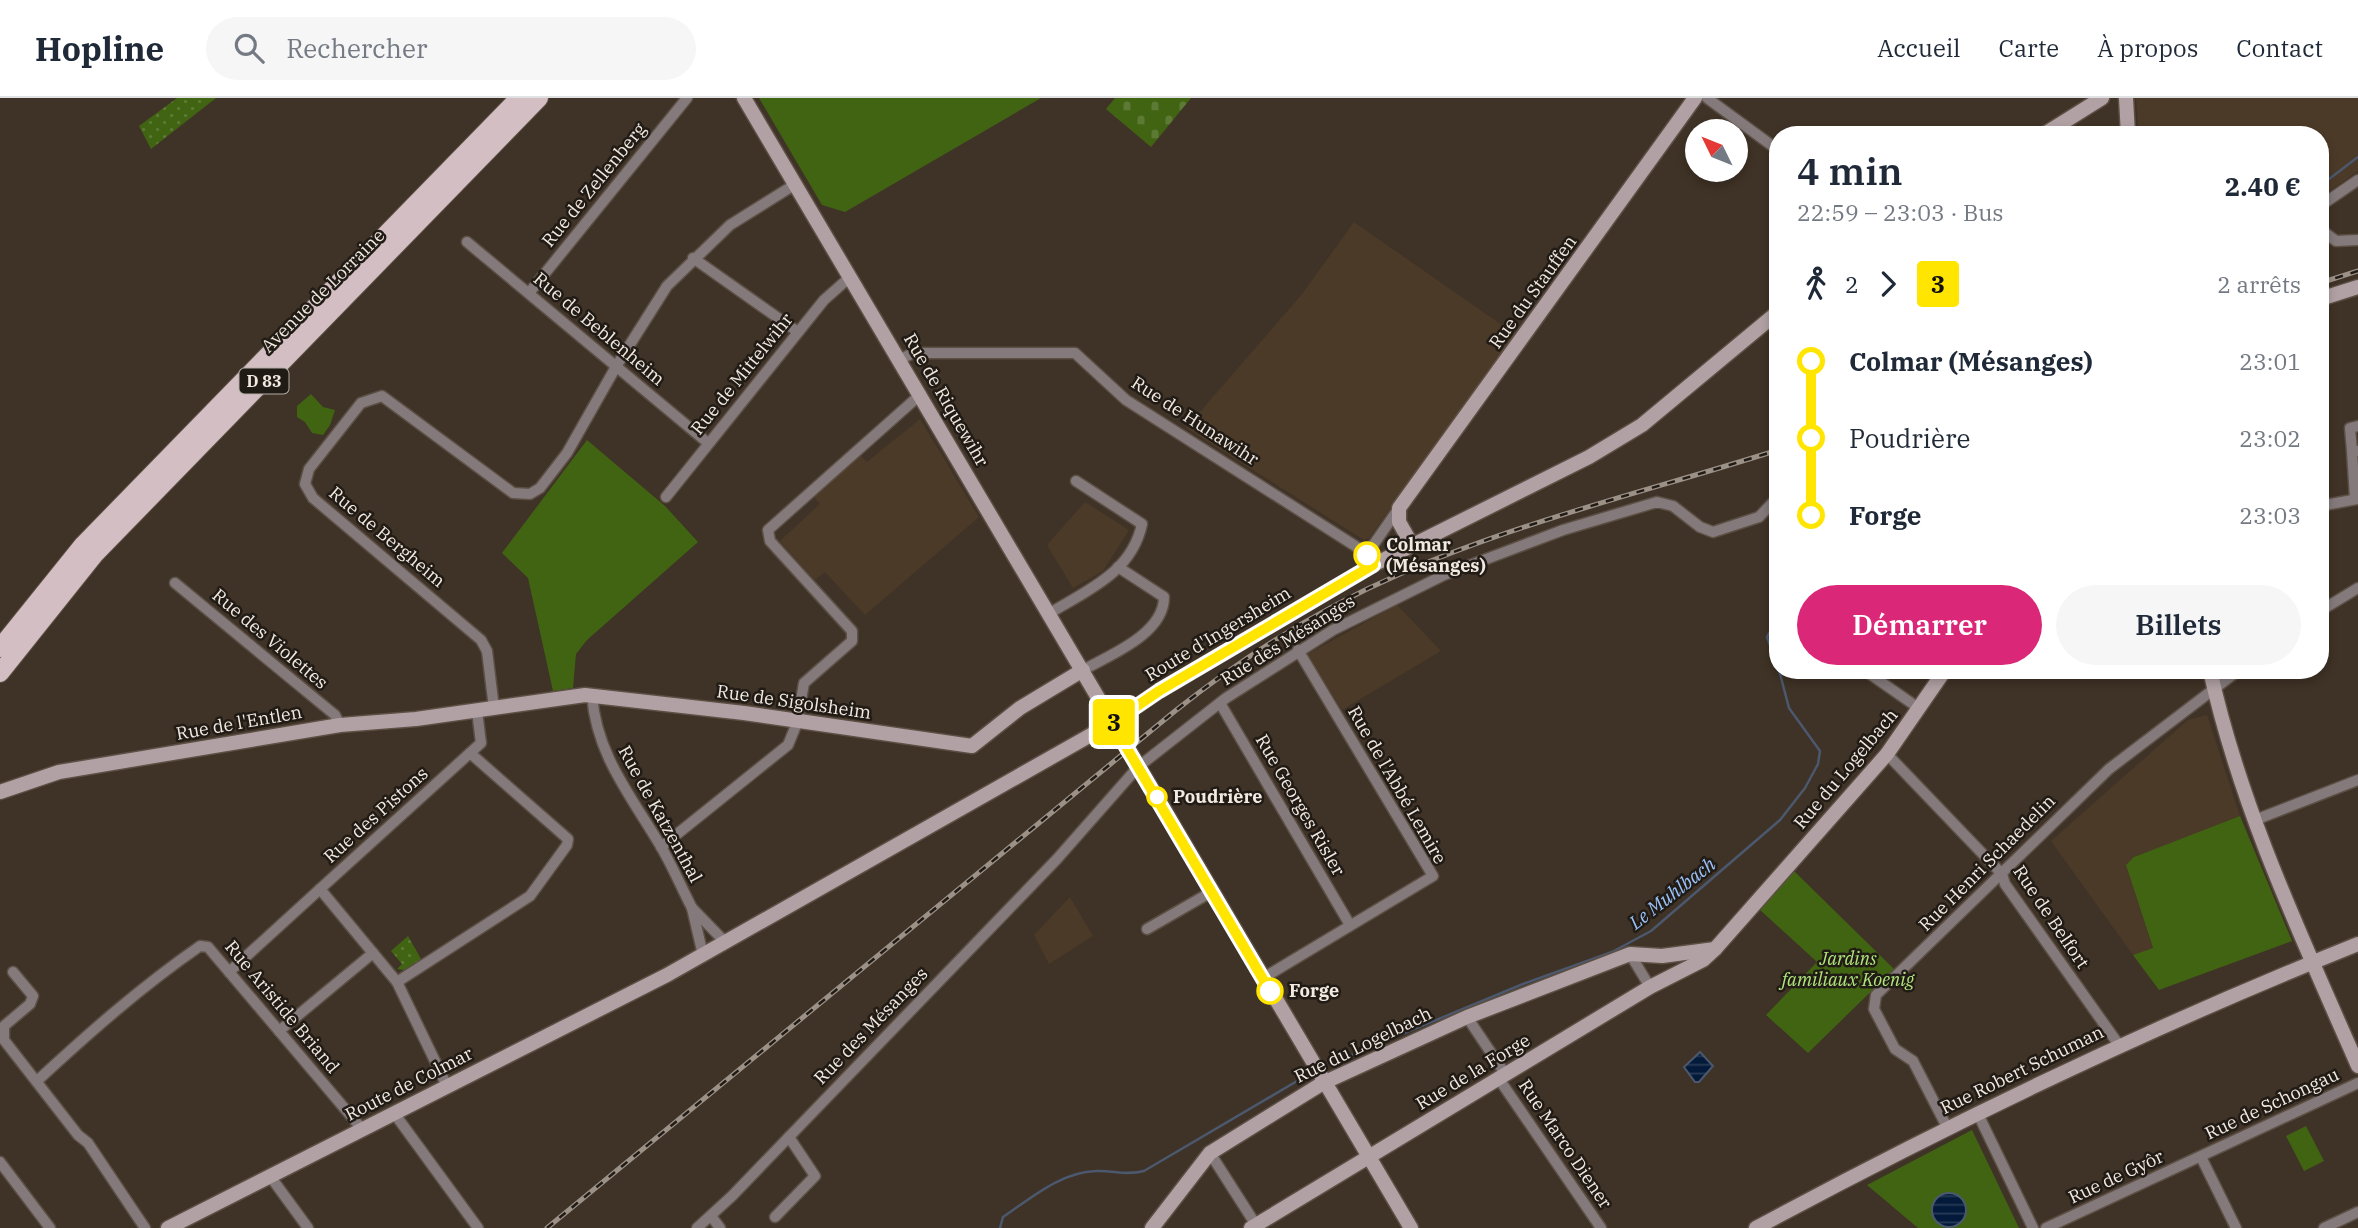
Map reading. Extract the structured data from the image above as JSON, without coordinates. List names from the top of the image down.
{
  "streets": {
    "main road": ["Avenue de Lorraine", "D 83"],
    "street": [
      "Rue de Zellenberg",
      "Rue du Stauffen",
      "Rue de Beblenheim",
      "Rue de Mittelwihr",
      "Rue de Riquewihr",
      "Rue de Hunawihr",
      "Rue de Bergheim",
      "Route d'Ingersheim",
      "Rue des Violettes",
      "Rue des Mésanges",
      "Rue de Sigolsheim",
      "Rue de l'Entlen",
      "Rue du Logelbach",
      "Rue de l'Abbé Lemire",
      "Rue Georges Risler",
      "Rue de Katzenthal",
      "Rue des Pistons",
      "Rue Henri Schaedelin",
      "Rue de Belfort",
      "Rue Aristide Briand",
      "Rue Robert Schuman",
      "Rue de la Forge",
      "Route de Colmar",
      "Rue de Schongau",
      "Rue Marco Diener",
      "Rue de Gyôr"
    ]
  },
  "crossings": [
    ["Rue de Zellenberg", "Rue de Beblenheim"],
    ["Rue du Stauffen", "Rue de Hunawihr"],
    ["Rue du Stauffen", "Route d'Ingersheim"],
    ["Rue de Beblenheim", "Rue de Mittelwihr"],
    ["Rue de Beblenheim", "Rue de Bergheim"],
    ["Rue de Mittelwihr", "Rue de Riquewihr"],
    ["Rue de Riquewihr", "Rue de Hunawihr"],
    ["Rue de Riquewihr", "Route d'Ingersheim"],
    ["Rue de Riquewihr", "Rue des Mésanges"],
    ["Rue de Riquewihr", "Rue de Sigolsheim"],
    ["Rue de Riquewihr", "Rue du Logelbach"],
    ["Rue de Riquewihr", "Rue de l'Abbé Lemire"],
    ["Rue de Riquewihr", "Rue de la Forge"],
    ["Rue de Hunawihr", "Route d'Ingersheim"],
    ["Rue de Bergheim", "Rue de Sigolsheim"],
    ["Route d'Ingersheim", "Rue de Katzenthal"],
    ["Route d'Ingersheim", "Route de Colmar"],
    ["Rue des Violettes", "Rue de l'Entlen"],
    ["Rue des Mésanges", "Rue de l'Abbé Lemire"],
    ["Rue des Mésanges", "Rue Georges Risler"],
    ["Rue de Sigolsheim", "Rue de l'Entlen"],
    ["Rue de Sigolsheim", "Rue de Katzenthal"],
    ["Rue du Logelbach", "Rue de Belfort"],
    ["Rue du Logelbach", "Rue de la Forge"],
    ["Rue du Logelbach", "Rue Marco Diener"],
    ["Rue de l'Abbé Lemire", "Rue Georges Risler"],
    ["Rue Henri Schaedelin", "Rue de Belfort"],
    ["Rue Henri Schaedelin", "Rue Robert Schuman"],
    ["Rue de Belfort", "Rue Robert Schuman"],
    ["Rue Aristide Briand", "Route de Colmar"],
    ["Rue de la Forge", "Rue Marco Diener"],
    ["Rue de Schongau", "Rue de Gyôr"]
  ],
  "water": ["Le Muhlbach"],
  "parks": ["Jardins familiaux Koenig"],
  "places": ["Colmar (Mésanges)", "Poudrière", "Forge"],
  "lines": ["bus line 3"],
  "north": "top left",
  "page": {
    "header": "Hopline",
    "search": "Rechercher",
    "nav": [
      "Accueil",
      "Carte",
      "À propos",
      "Contact"
    ],
    "on_map": "3",
    "heading": ["4 min", "22:59 – 23:03 · Bus", "2.40 €"],
    "legs": ["2", "3", "2 arrêts"],
    "list": [
      {
        "name": "Colmar (Mésanges)",
        "value": "23:01"
      },
      {
        "name": "Poudrière",
        "value": "23:02"
      },
      {
        "name": "Forge",
        "value": "23:03"
      }
    ],
    "buttons": ["Démarrer", "Billets"]
  }
}
